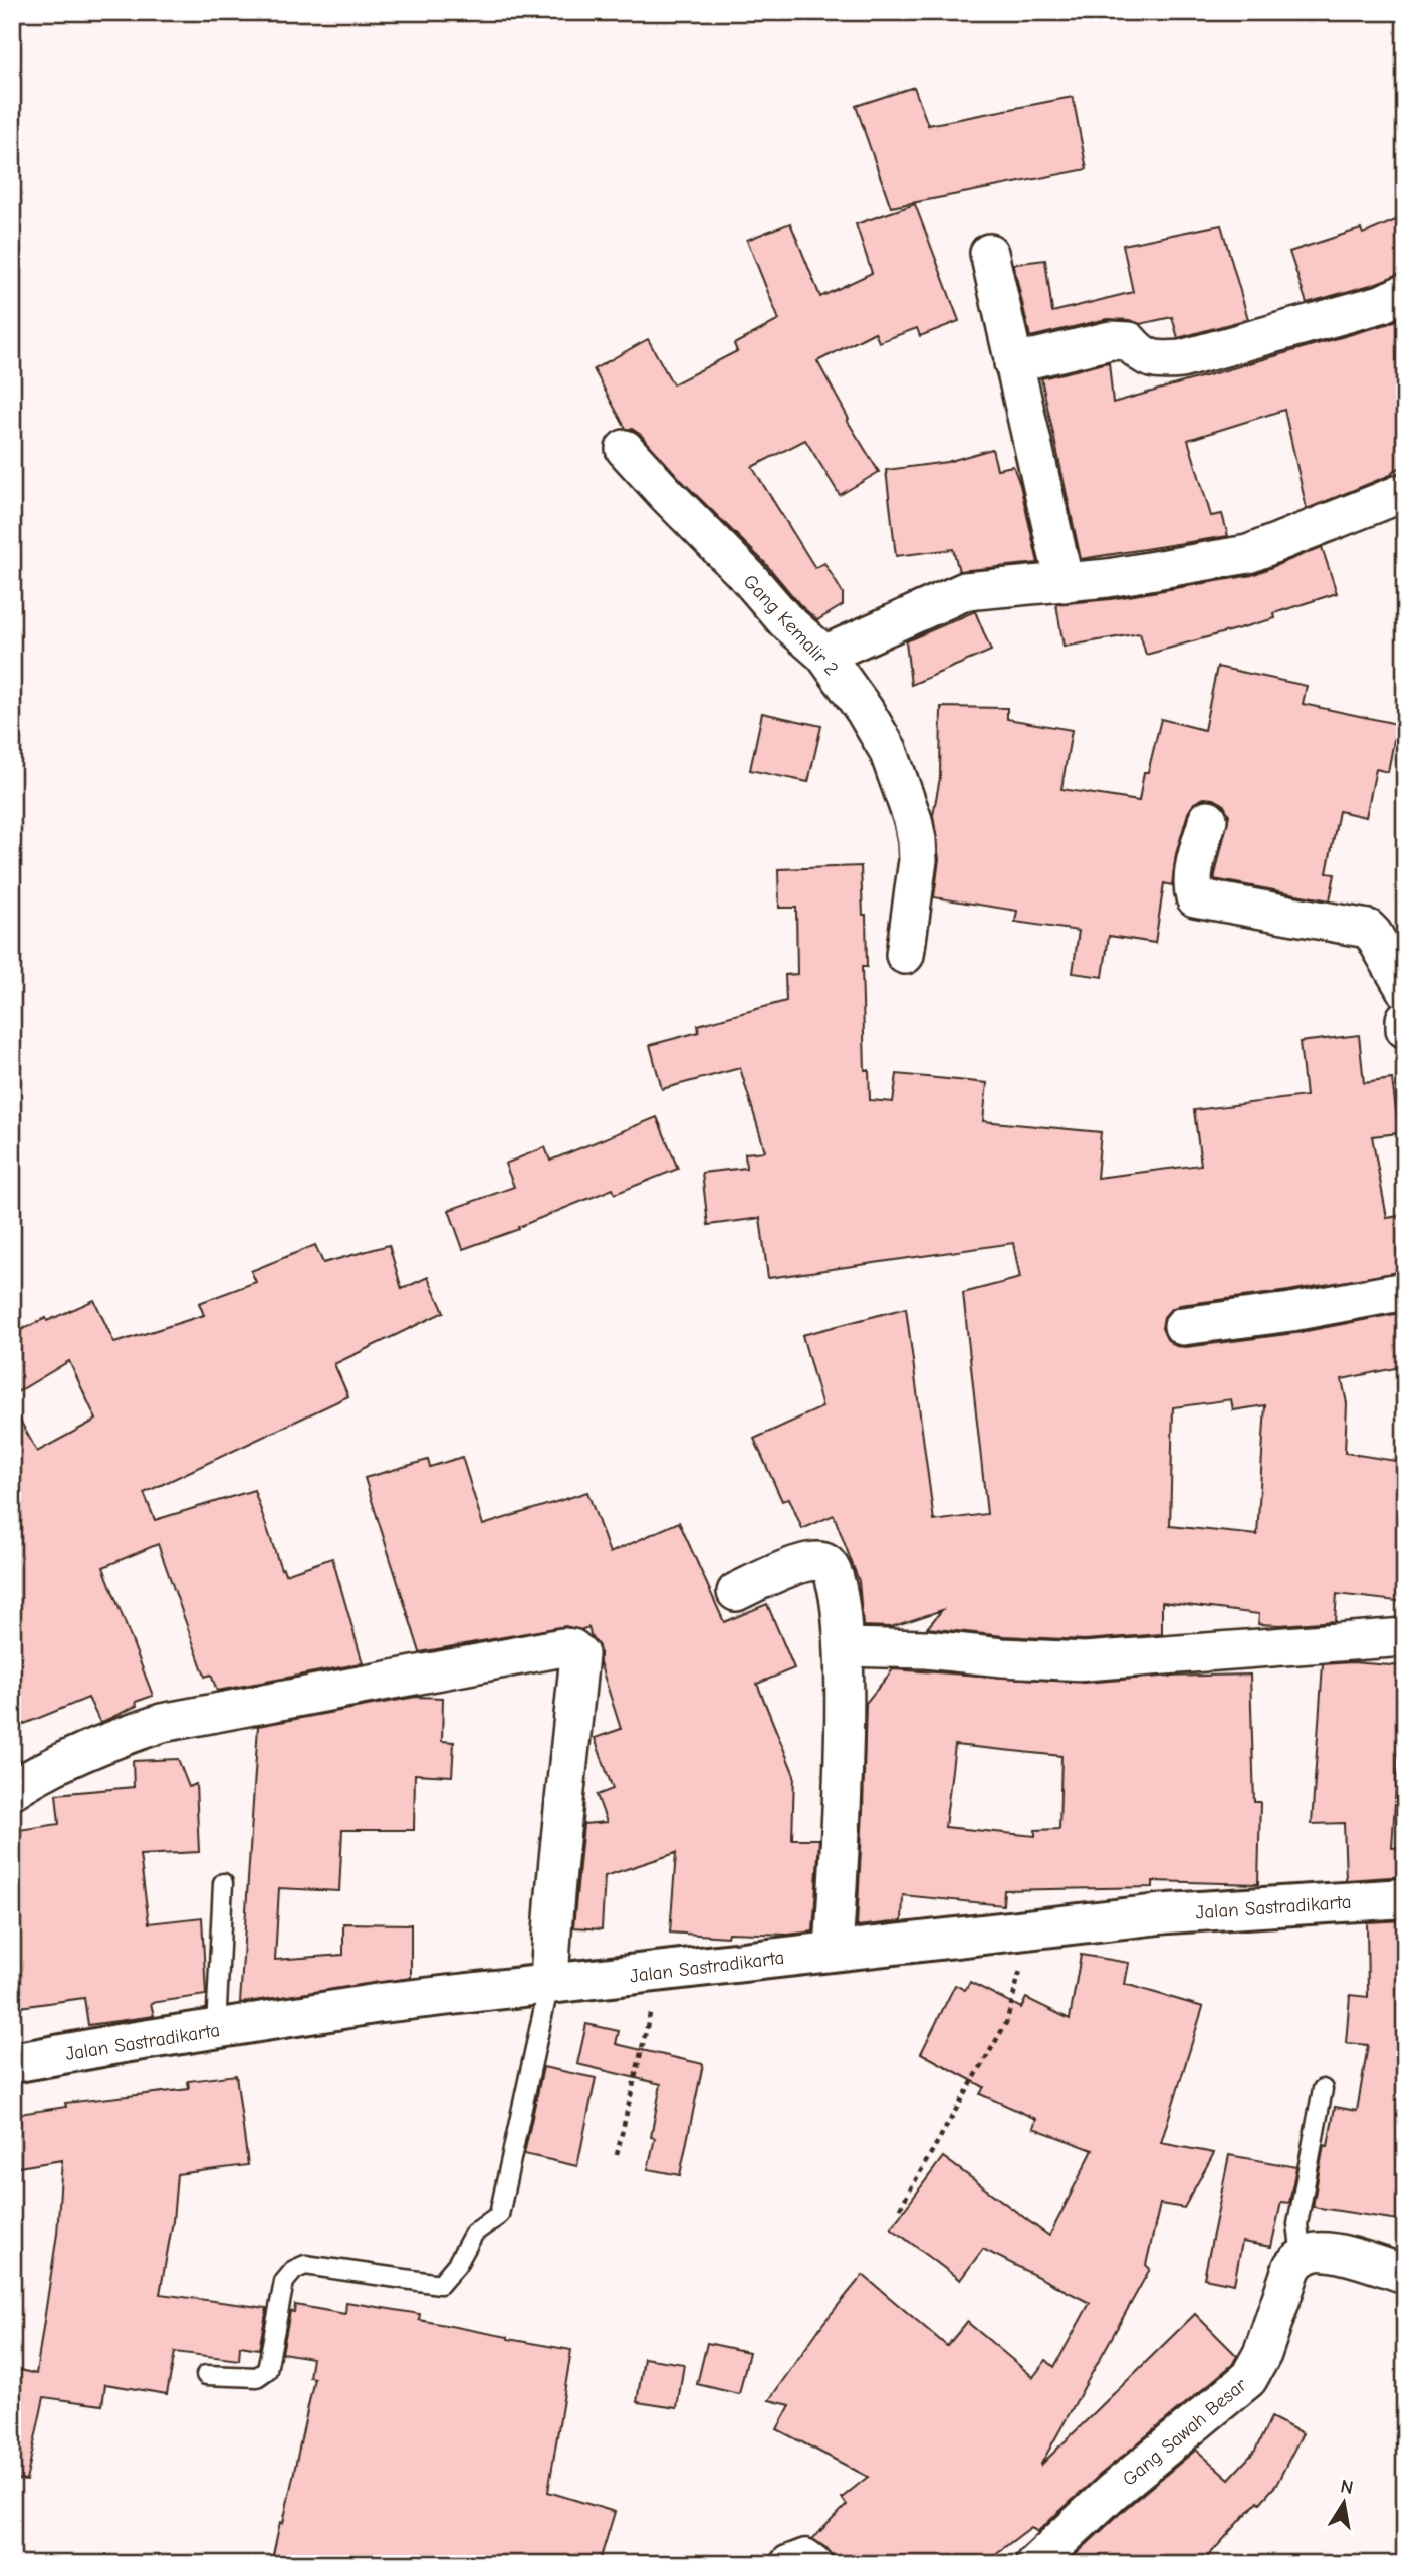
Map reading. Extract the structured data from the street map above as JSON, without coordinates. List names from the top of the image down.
{
  "streets": {
    "street": ["Gang Kemalir 2", "Jalan Sastradikarta", "Gang Sawah Besar"]
  },
  "north": "top"
}
